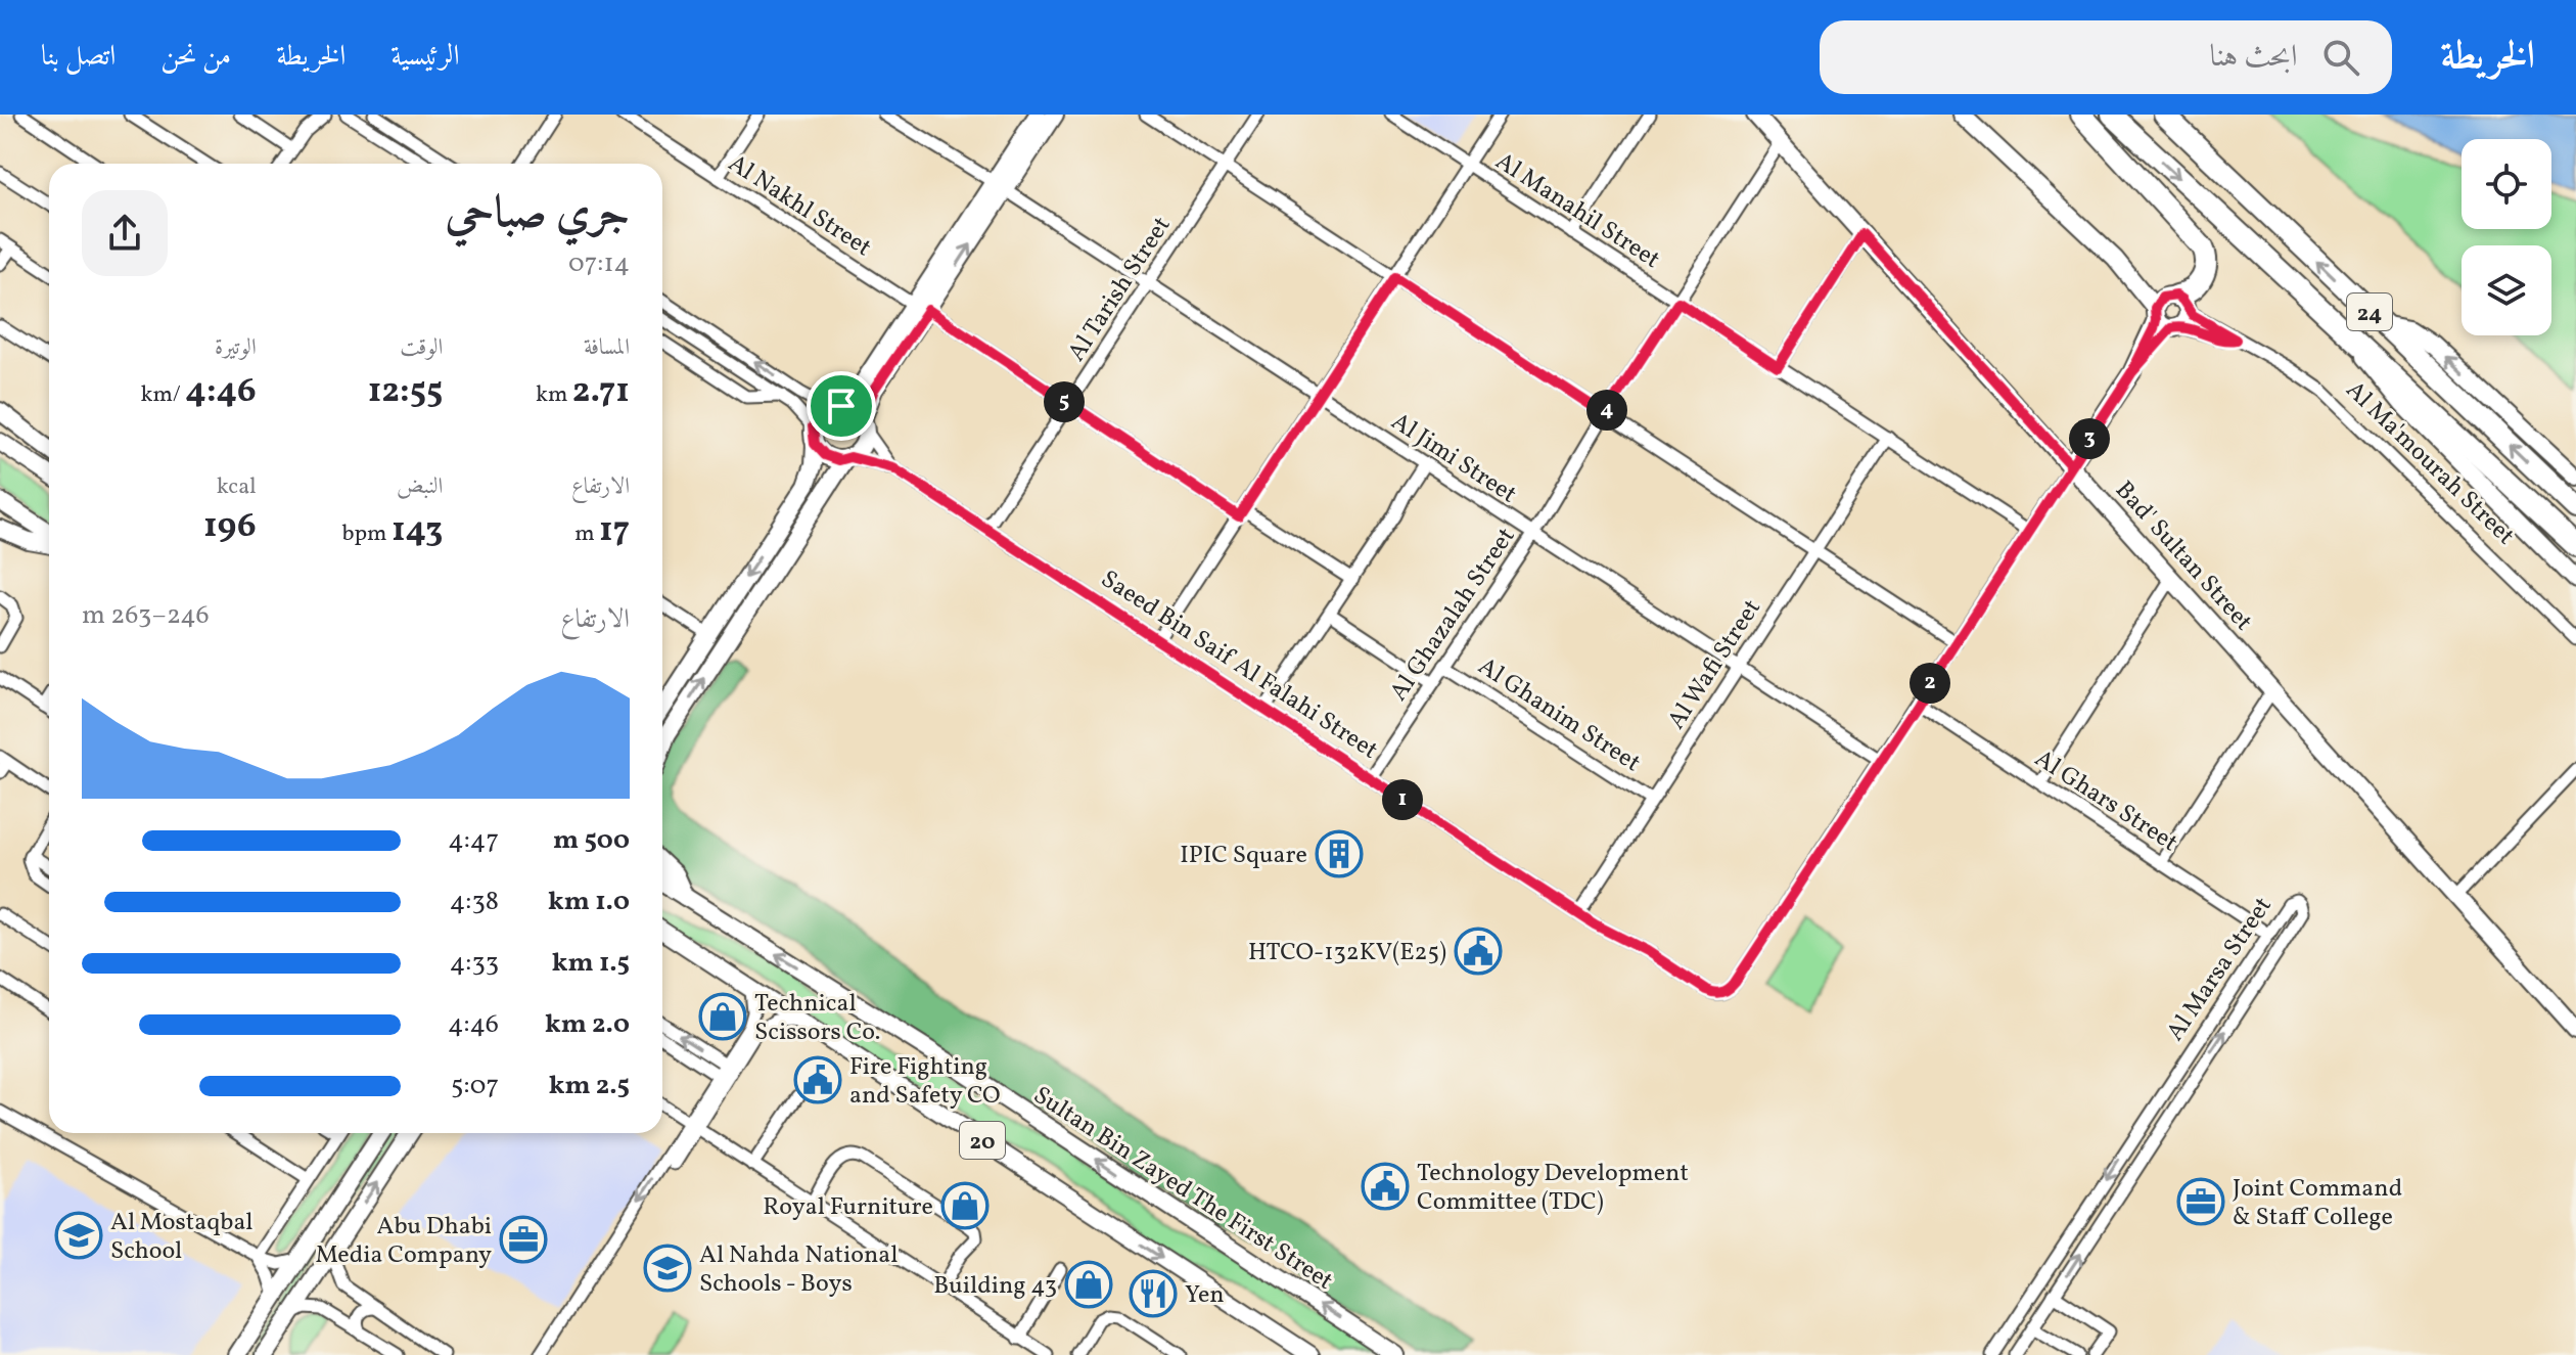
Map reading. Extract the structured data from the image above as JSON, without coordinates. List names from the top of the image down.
{
  "streets": {
    "highway": ["24"],
    "main road": [
      "Al Ma'mourah Street",
      "Bad' Sultan Street",
      "Saeed Bin Saif Al Falahi Street",
      "20",
      "Sultan Bin Zayed The First Street"
    ],
    "street": [
      "Al Nakhl Street",
      "Al Manahil Street",
      "Al Tarish Street",
      "Al Jimi Street",
      "Al Ghazalah Street",
      "Al Wafi Street",
      "Al Ghanim Street",
      "Al Ghars Street",
      "Al Marsa Street"
    ]
  },
  "crossings": [
    ["Al Nakhl Street", "Al Tarish Street"],
    ["Al Manahil Street", "Al Ghazalah Street"],
    ["Al Manahil Street", "Saeed Bin Saif Al Falahi Street"],
    ["Al Manahil Street", "Al Wafi Street"],
    ["Al Tarish Street", "Al Jimi Street"],
    ["Al Tarish Street", "Saeed Bin Saif Al Falahi Street"],
    ["Al Jimi Street", "Al Ghazalah Street"],
    ["Al Jimi Street", "Saeed Bin Saif Al Falahi Street"],
    ["Al Jimi Street", "Al Wafi Street"],
    ["Al Ma'mourah Street", "Saeed Bin Saif Al Falahi Street"],
    ["Bad' Sultan Street", "Al Ghazalah Street"],
    ["Bad' Sultan Street", "Saeed Bin Saif Al Falahi Street"],
    ["Al Ghazalah Street", "Saeed Bin Saif Al Falahi Street"],
    ["Al Ghazalah Street", "Al Ghanim Street"],
    ["Saeed Bin Saif Al Falahi Street", "Al Wafi Street"],
    ["Saeed Bin Saif Al Falahi Street", "Al Ghars Street"],
    ["Al Wafi Street", "Al Ghanim Street"],
    ["Al Ghars Street", "Al Marsa Street"]
  ],
  "places": {
    "building": ["IPIC Square"],
    "public building": ["HTCO-132KV(E25)", "Fire Fighting and Safety CO", "Technology Development Committee (TDC)"],
    "shop": ["Technical Scissors Co.", "Royal Furniture", "Building 43"],
    "office": ["Joint Command & Staff College", "Abu Dhabi Media Company"],
    "school or university": ["Al Mostaqbal School", "Al Nahda National Schools - Boys"],
    "restaurant": ["Yen"]
  },
  "page": {
    "header": "الخريطة",
    "search": "ابحث هنا",
    "nav": [
      "الرئيسية",
      "الخريطة",
      "من نحن",
      "اتصل بنا"
    ],
    "heading": ["جري صباحي", "07:14"],
    "stats": [
      ["المسافة", "2.71 km"],
      ["الوقت", "12:55"],
      ["الوتيرة", "4:46 /km"],
      ["الارتفاع", "17 m"],
      ["النبض", "143 bpm"],
      ["kcal", "196"]
    ],
    "pins": [
      "5",
      "4",
      "3",
      "2",
      "1"
    ],
    "chart": ["الارتفاع", "246–263 m"],
    "list": [
      {
        "name": "500 m",
        "note": "4:47"
      },
      {
        "name": "1.0 km",
        "note": "4:38"
      },
      {
        "name": "1.5 km",
        "note": "4:33"
      },
      {
        "name": "2.0 km",
        "note": "4:46"
      },
      {
        "name": "2.5 km",
        "note": "5:07"
      }
    ]
  }
}
